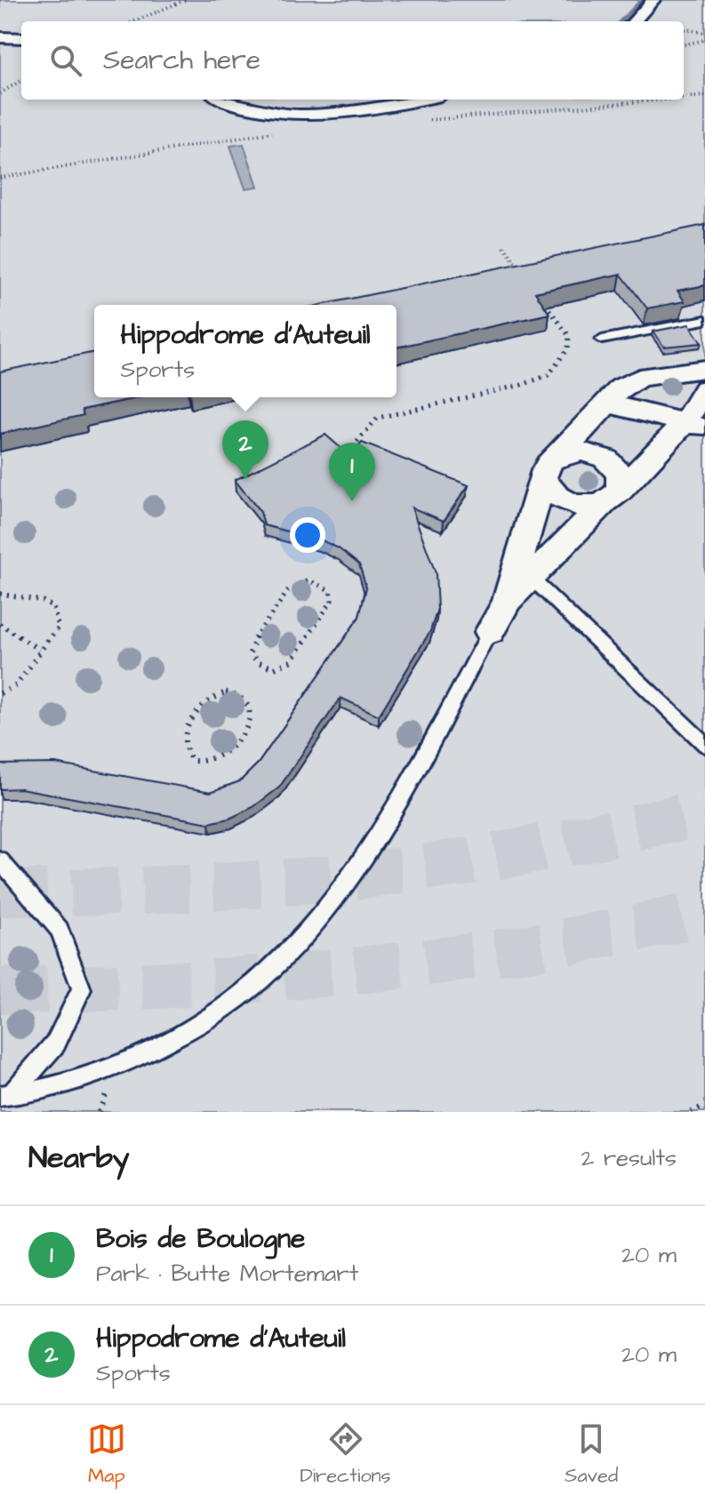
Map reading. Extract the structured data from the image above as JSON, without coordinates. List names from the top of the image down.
{
  "page": {
    "search": "Search here",
    "popup": ["Hippodrome d'Auteuil", "Sports"],
    "pins": ["2", "1"],
    "heading": ["Nearby", "2 results"],
    "list": [
      {
        "mark": "1",
        "name": "Bois de Boulogne",
        "note": "Park · Butte Mortemart",
        "value": "20 m"
      },
      {
        "mark": "2",
        "name": "Hippodrome d'Auteuil",
        "note": "Sports",
        "value": "20 m"
      }
    ],
    "nav": ["Map", "Directions", "Saved"]
  }
}
